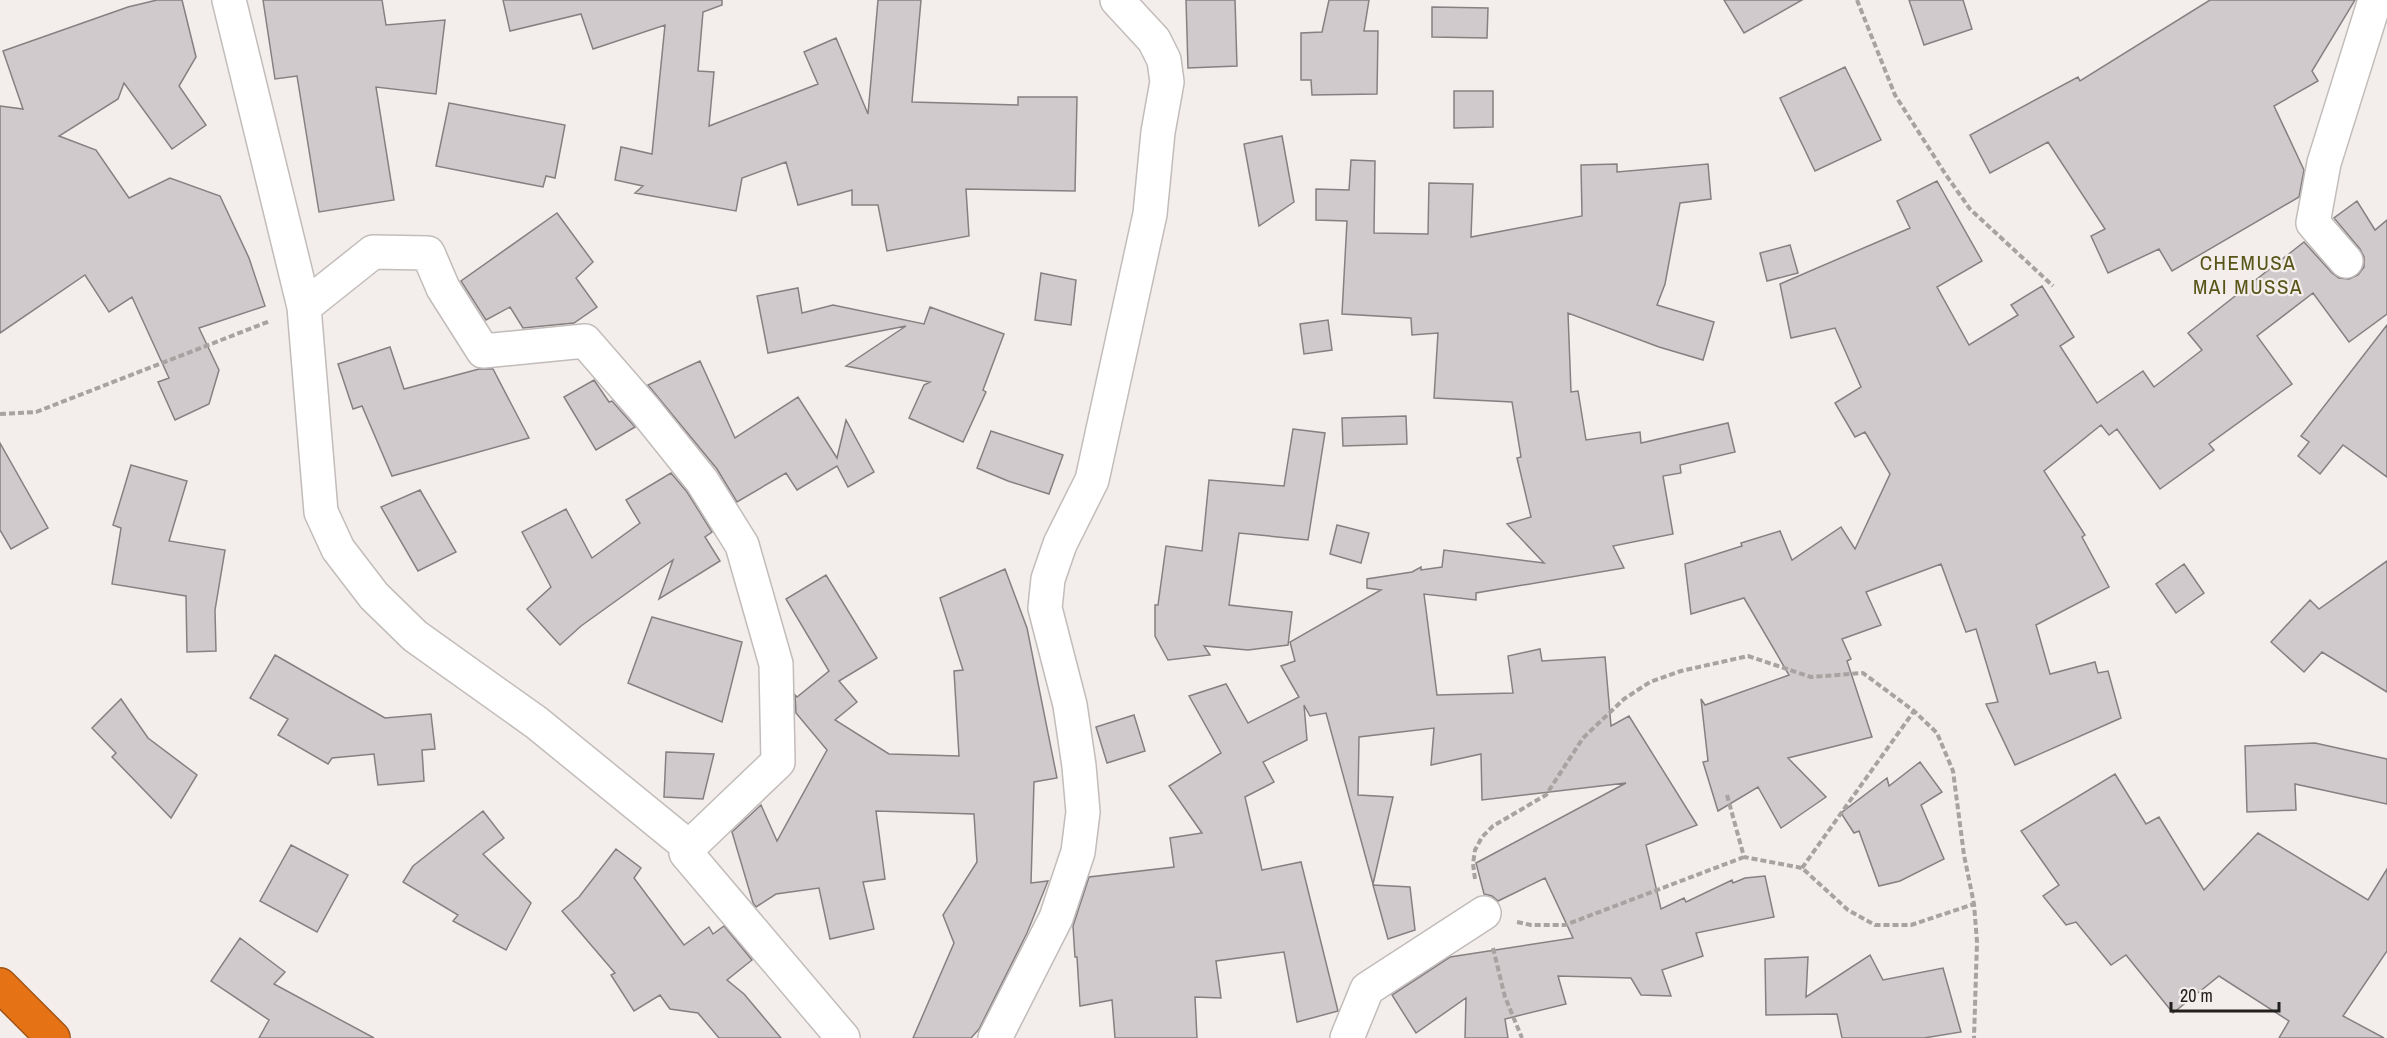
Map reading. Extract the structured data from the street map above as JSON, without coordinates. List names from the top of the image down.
{
  "districts": ["CHEMUSA MAI MUSSA"],
  "scale_bar": "20 m"
}
